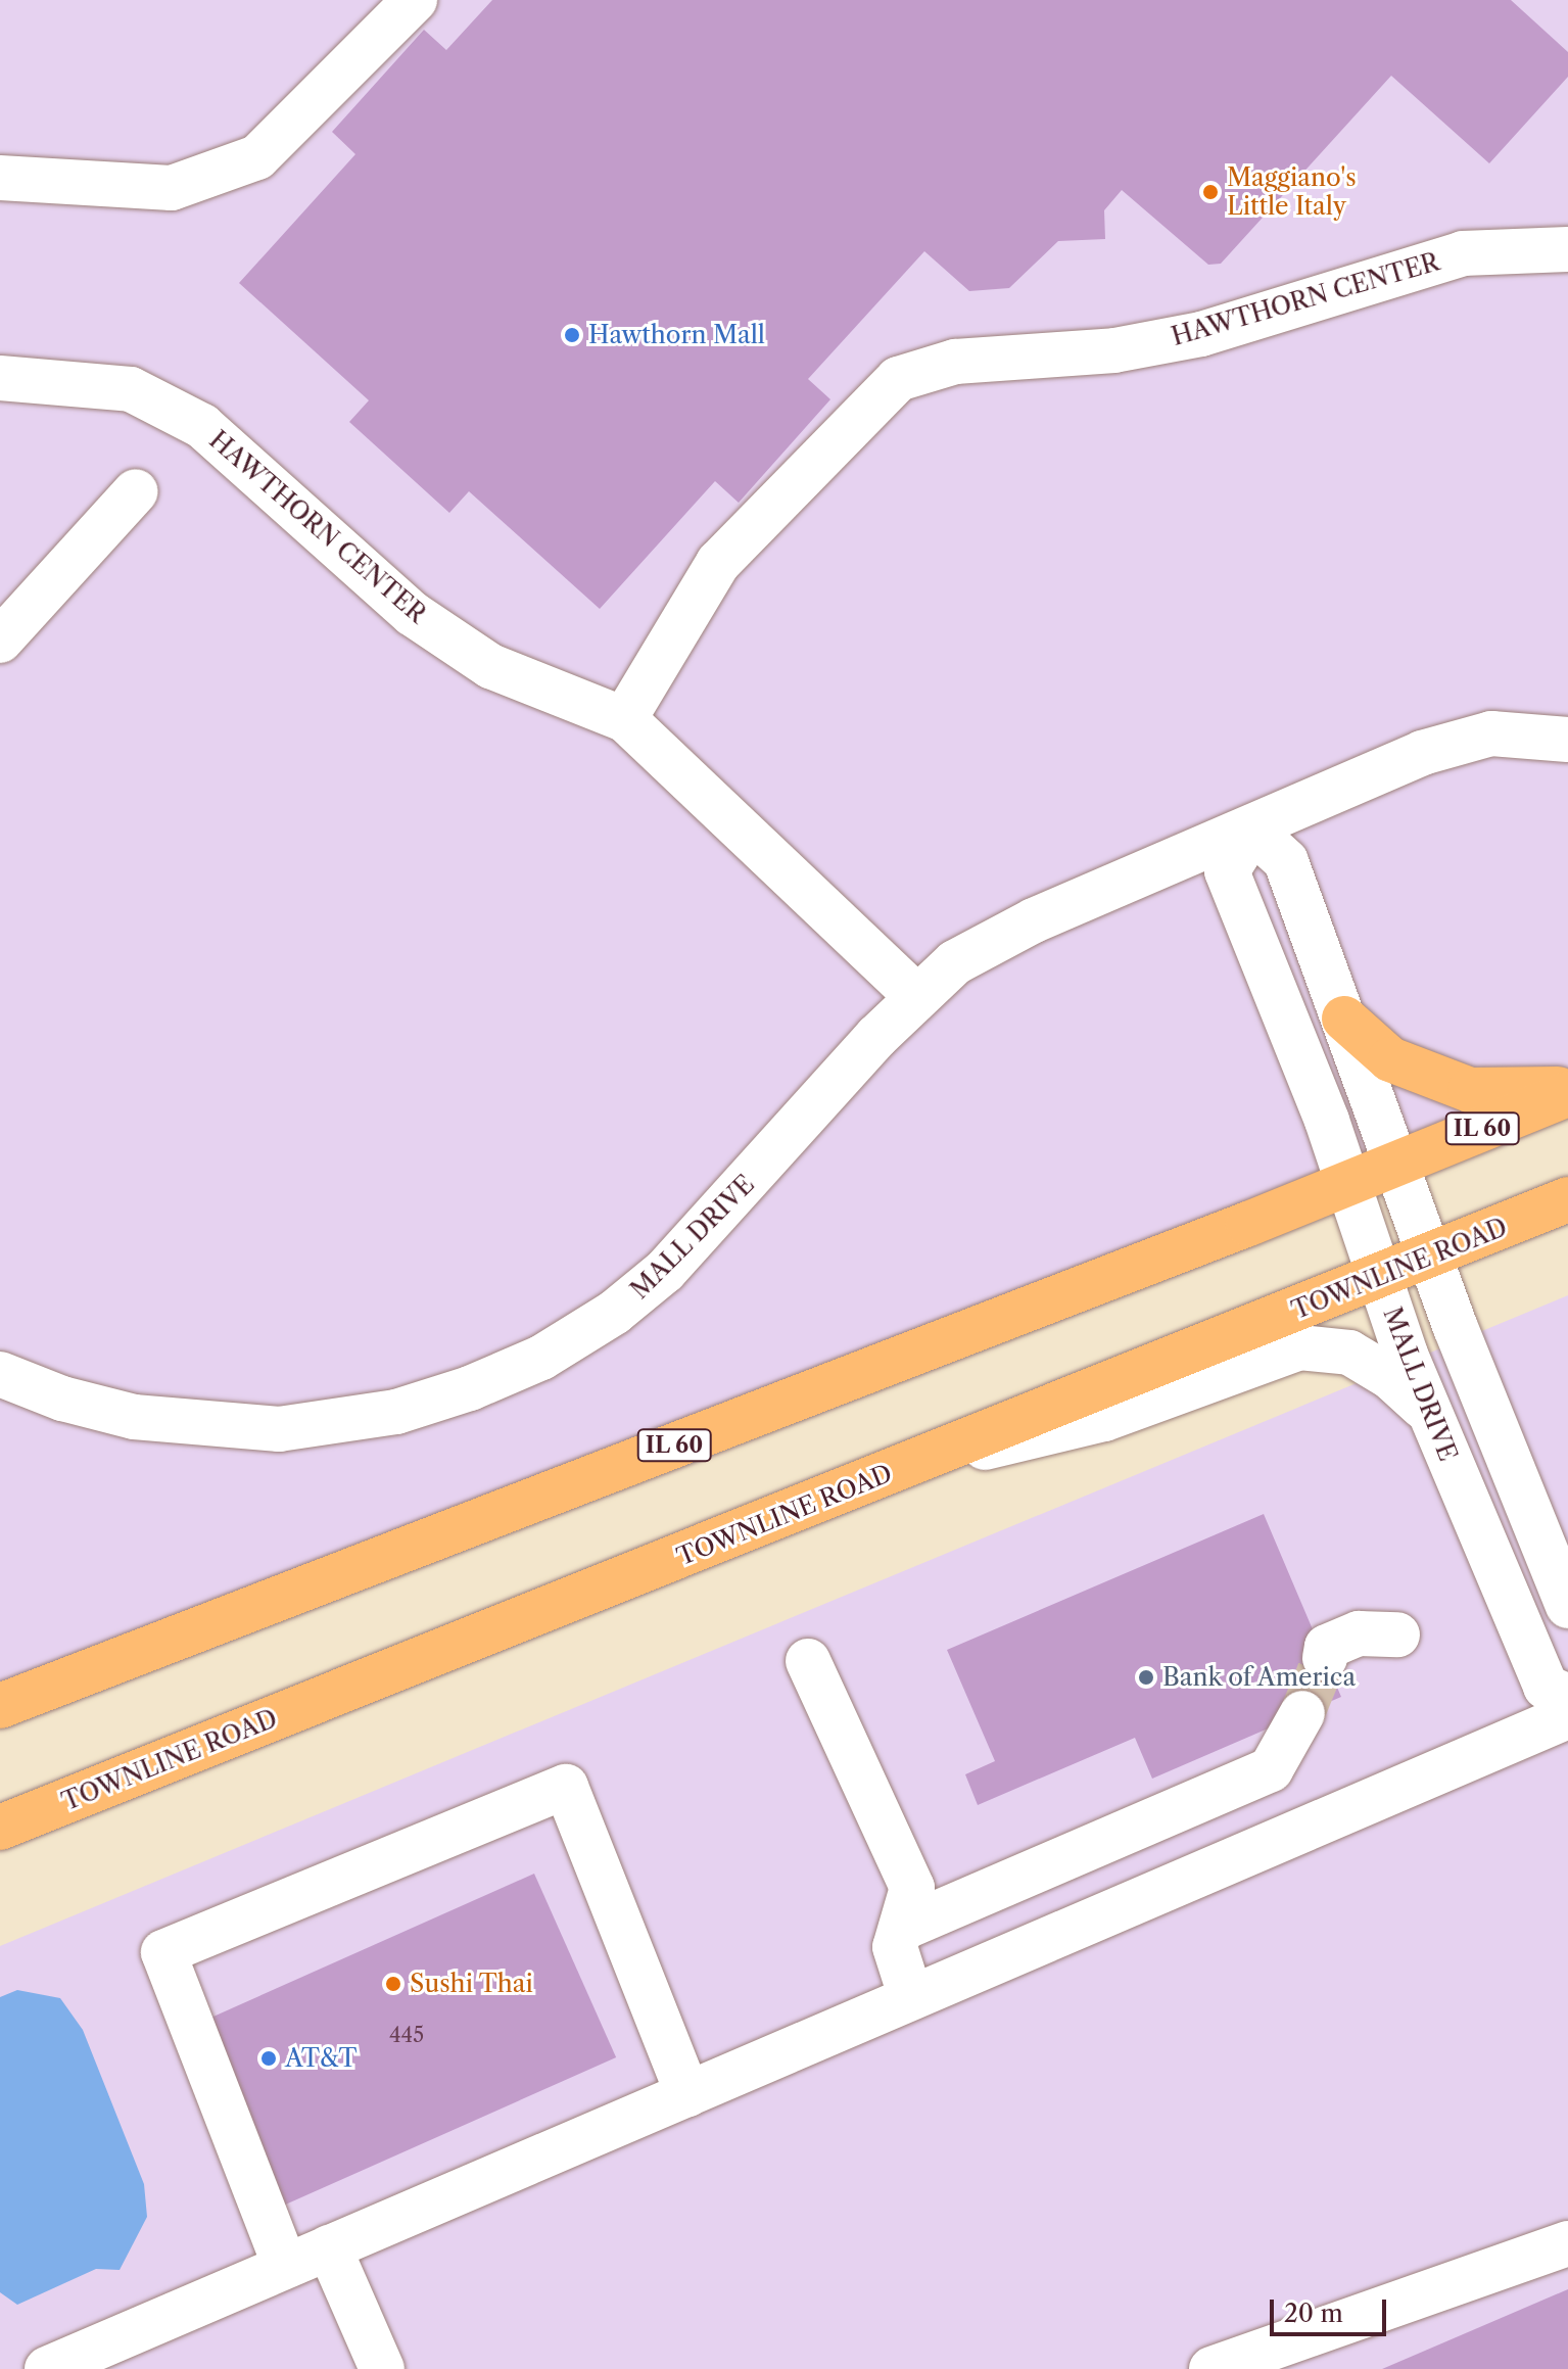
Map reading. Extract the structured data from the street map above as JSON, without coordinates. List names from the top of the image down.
{
  "streets": {
    "main road": ["IL 60", "TOWNLINE ROAD"],
    "street": ["HAWTHORN CENTER", "MALL DRIVE"]
  },
  "crossings": [
    ["HAWTHORN CENTER", "MALL DRIVE"],
    ["IL 60", "MALL DRIVE"],
    ["MALL DRIVE", "TOWNLINE ROAD"]
  ],
  "places": [
    "Maggiano's Little Italy",
    "Hawthorn Mall",
    "Bank of America",
    "Sushi Thai",
    "AT&T"
  ],
  "house_numbers": ["445"],
  "scale_bar": "20 m"
}
